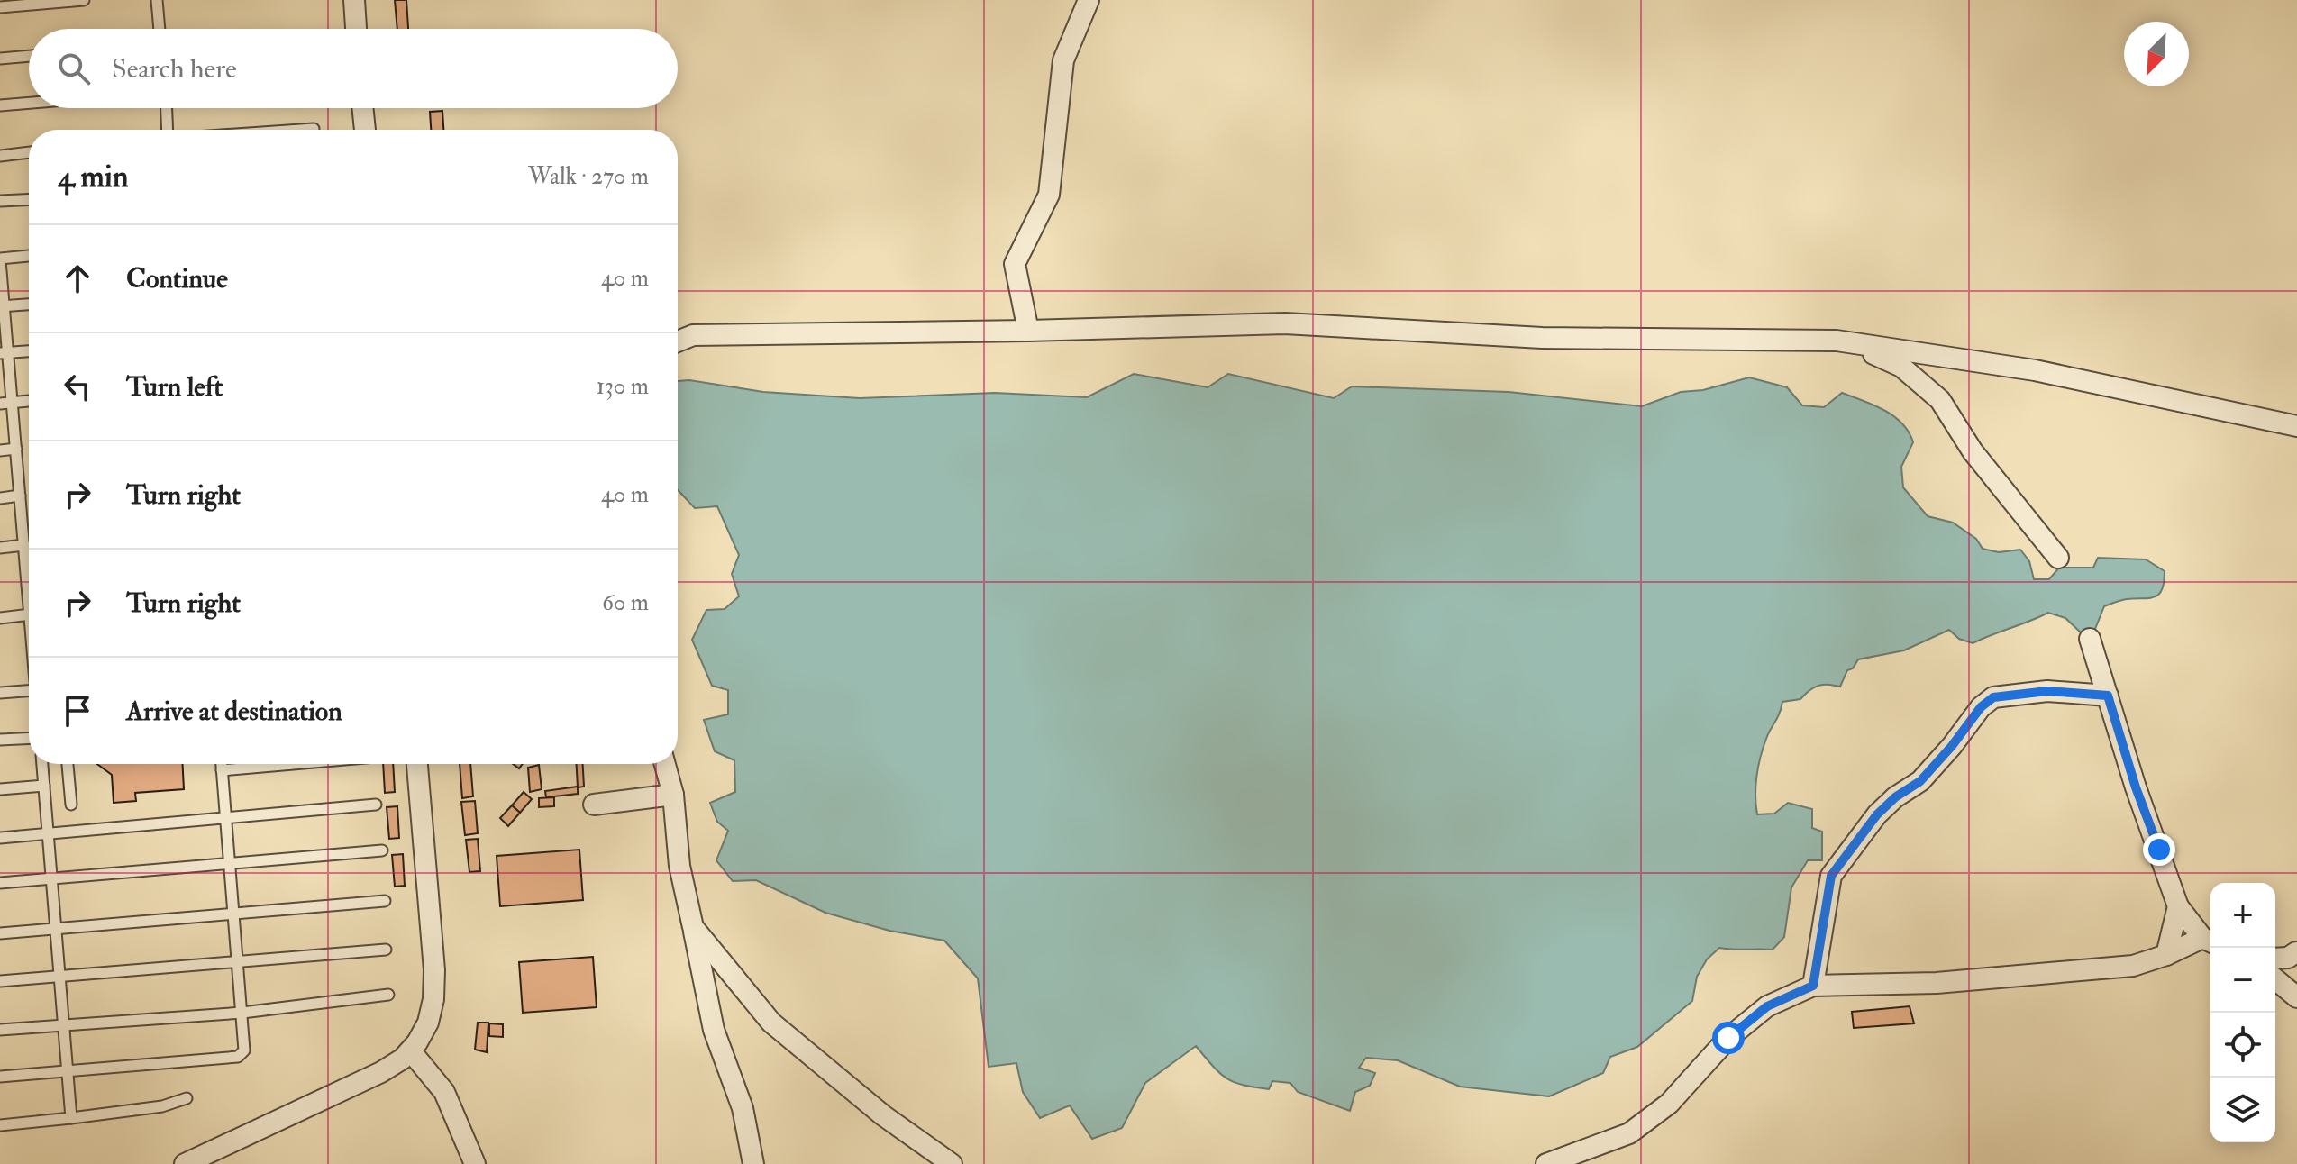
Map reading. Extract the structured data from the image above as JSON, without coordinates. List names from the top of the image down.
{
  "north": "bottom left",
  "page": {
    "search": "Search here",
    "heading": ["4 min", "Walk · 270 m"],
    "list": [
      ["Continue", "40 m"],
      ["Turn left", "130 m"],
      ["Turn right", "40 m"],
      ["Turn right", "60 m"],
      "Arrive at destination"
    ],
    "map_buttons": ["+", "−"]
  }
}
